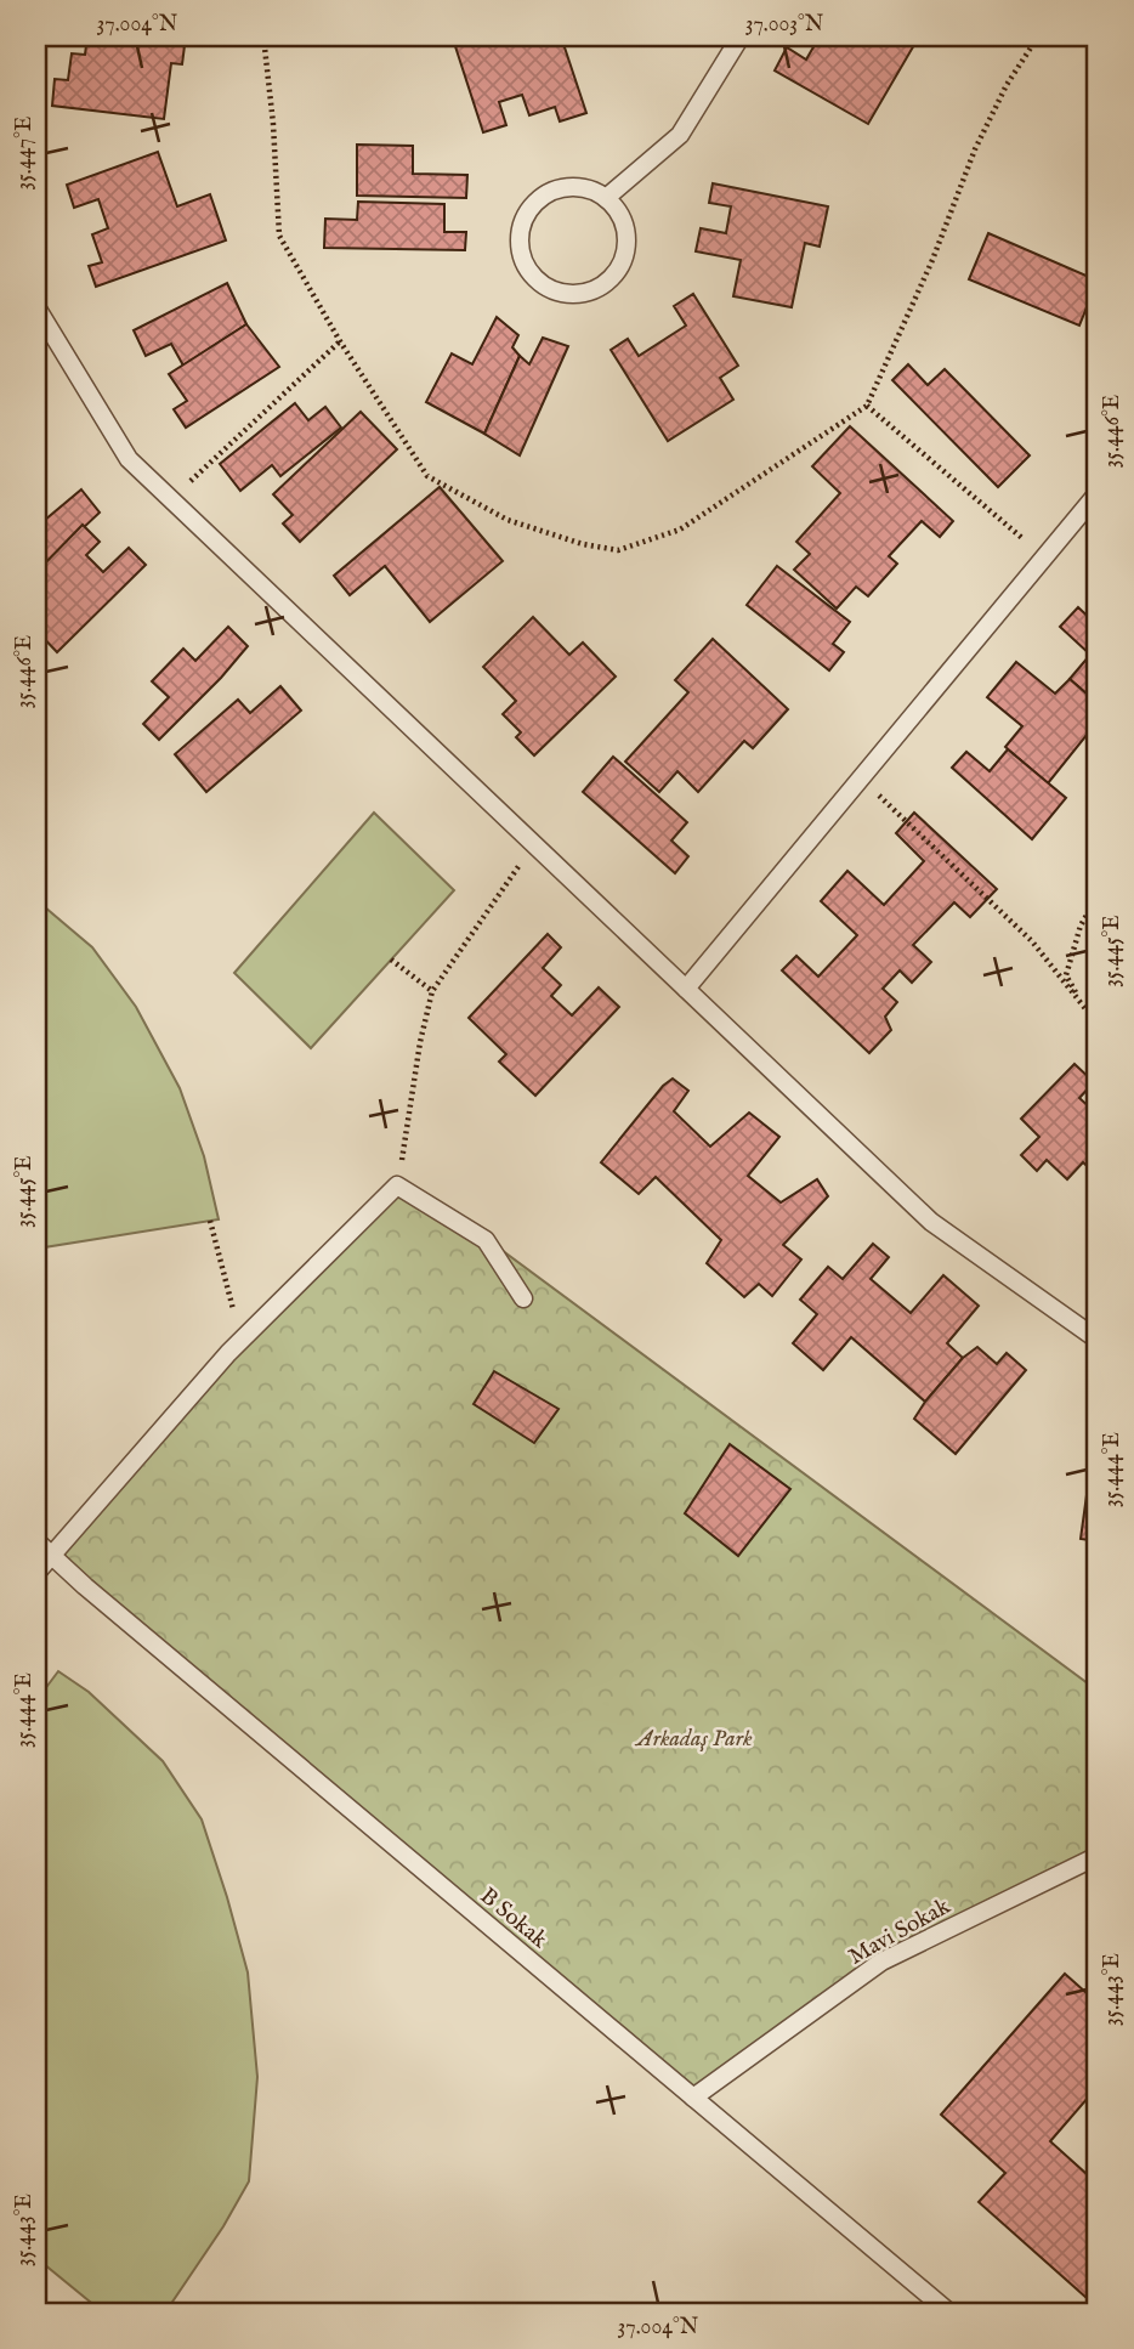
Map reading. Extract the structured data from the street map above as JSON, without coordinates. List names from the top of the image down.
{
  "streets": {
    "lane": ["B Sokak", "Mavi Sokak"]
  },
  "crossings": [
    ["B Sokak", "Mavi Sokak"]
  ],
  "parks": ["Arkadaş Park"],
  "coordinates": [
    "37.004°N",
    "37.003°N",
    "35.447°E",
    "35.446°E",
    "35.445°E",
    "35.444°E",
    "35.443°E"
  ]
}
